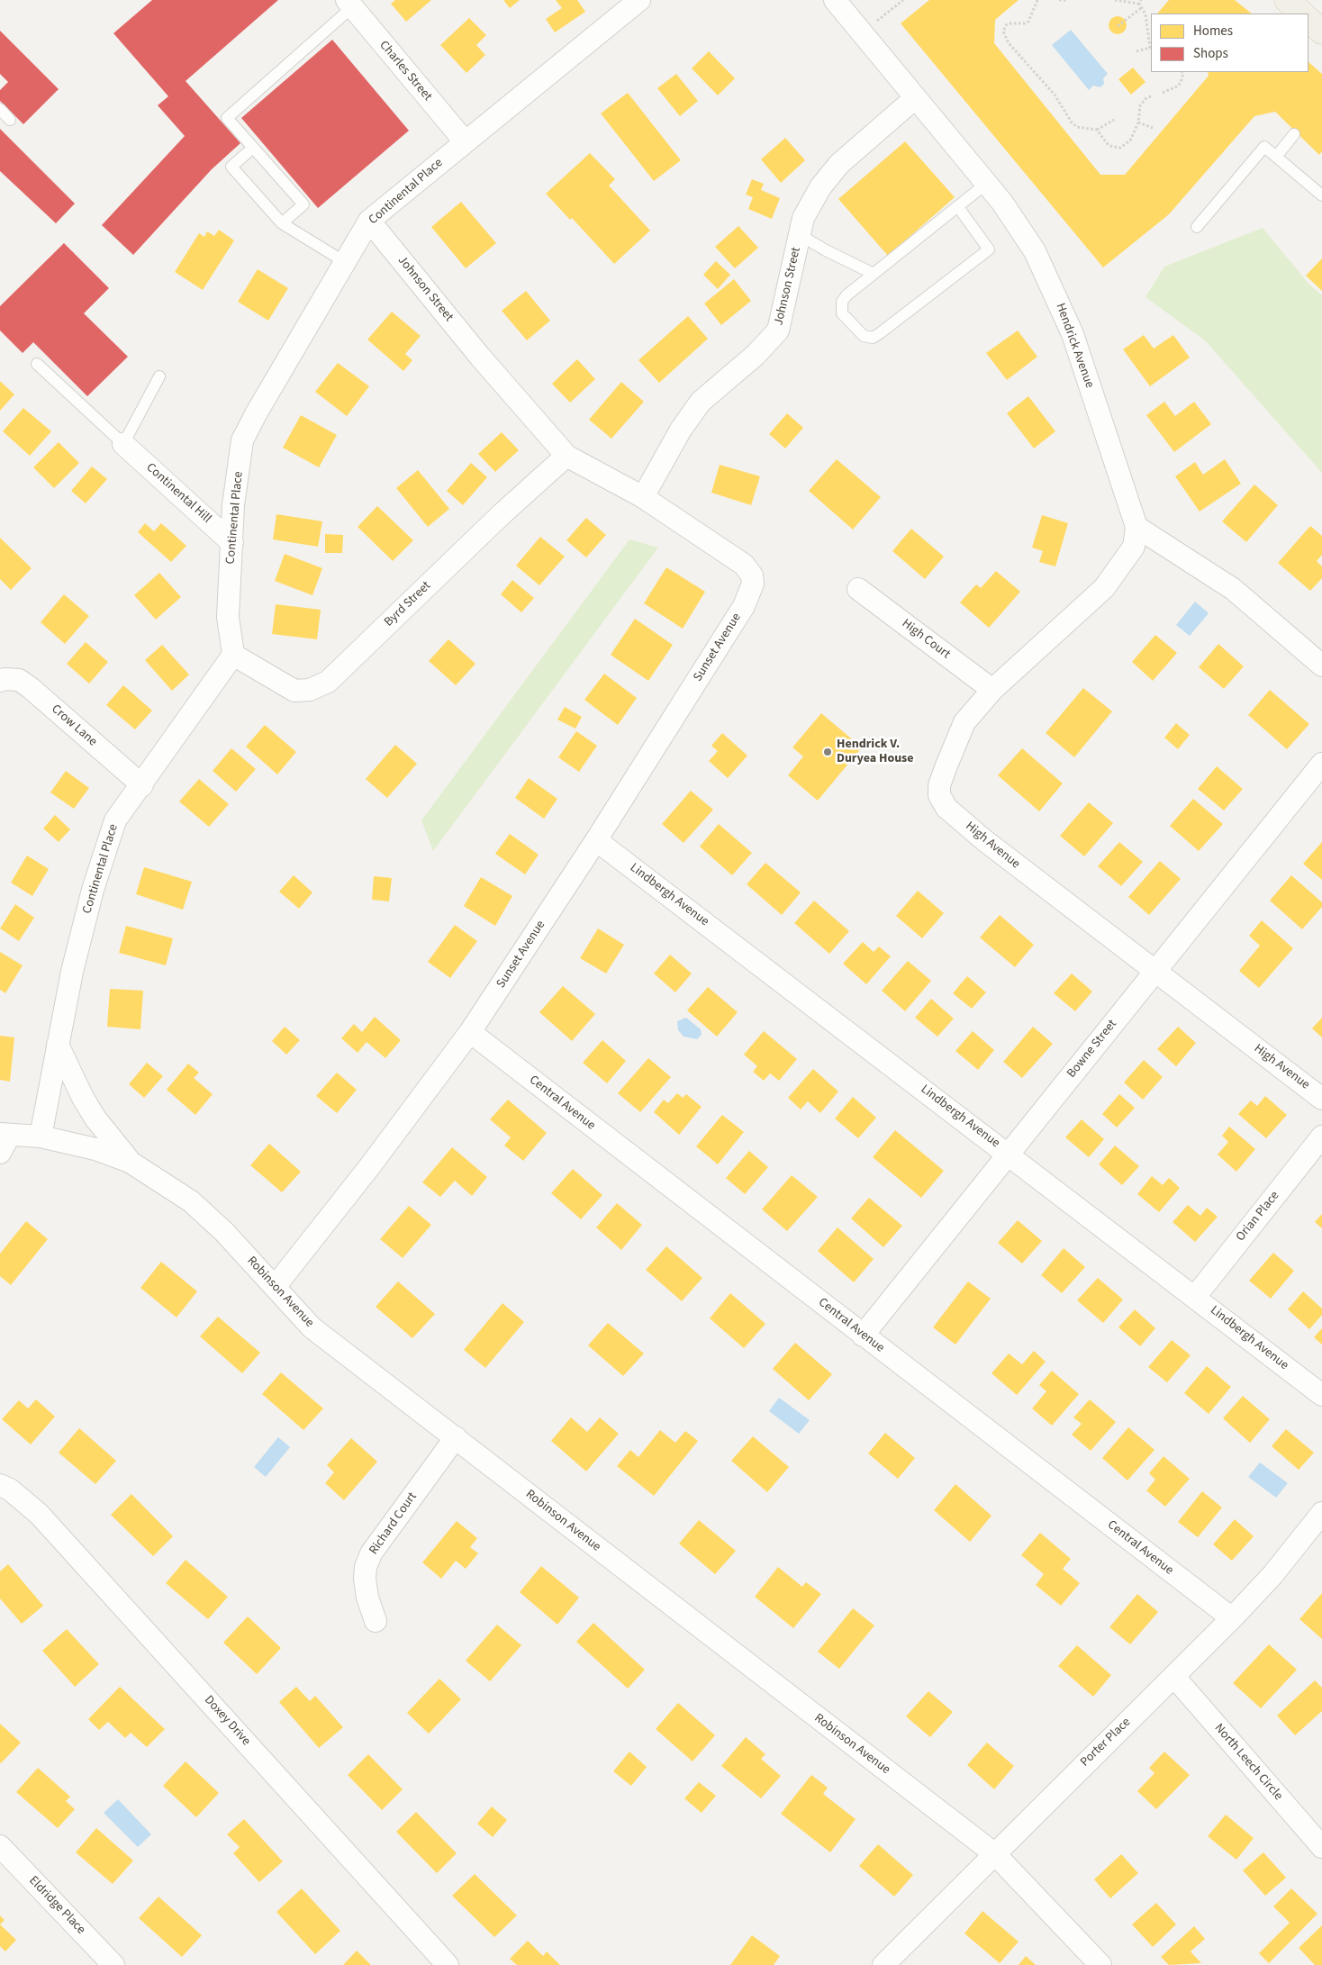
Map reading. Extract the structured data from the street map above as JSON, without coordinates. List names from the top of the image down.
{
  "streets": {
    "street": [
      "Charles Street",
      "Continental Place",
      "Johnson Street",
      "Hendrick Avenue",
      "Continental Hill",
      "Byrd Street",
      "High Court",
      "Sunset Avenue",
      "Crow Lane",
      "High Avenue",
      "Lindbergh Avenue",
      "Bowne Street",
      "Central Avenue",
      "Orian Place",
      "Robinson Avenue",
      "Richard Court",
      "Doxey Drive",
      "Porter Place",
      "North Leech Circle",
      "Eldridge Place"
    ]
  },
  "crossings": [
    ["Charles Street", "Continental Place"],
    ["Continental Place", "Johnson Street"],
    ["Continental Place", "Continental Hill"],
    ["Continental Place", "Byrd Street"],
    ["Continental Place", "Crow Lane"],
    ["Continental Place", "Robinson Avenue"],
    ["Johnson Street", "Hendrick Avenue"],
    ["Johnson Street", "Byrd Street"],
    ["Johnson Street", "Sunset Avenue"],
    ["Hendrick Avenue", "High Avenue"],
    ["High Court", "High Avenue"],
    ["Sunset Avenue", "Lindbergh Avenue"],
    ["Sunset Avenue", "Central Avenue"],
    ["Sunset Avenue", "Robinson Avenue"],
    ["High Avenue", "Bowne Street"],
    ["Lindbergh Avenue", "Bowne Street"],
    ["Lindbergh Avenue", "Orian Place"],
    ["Bowne Street", "Central Avenue"],
    ["Central Avenue", "Porter Place"],
    ["Robinson Avenue", "Richard Court"],
    ["Robinson Avenue", "Porter Place"],
    ["Porter Place", "North Leech Circle"]
  ],
  "places": ["Hendrick V. Duryea House"],
  "legend": ["Homes", "Shops"]
}
